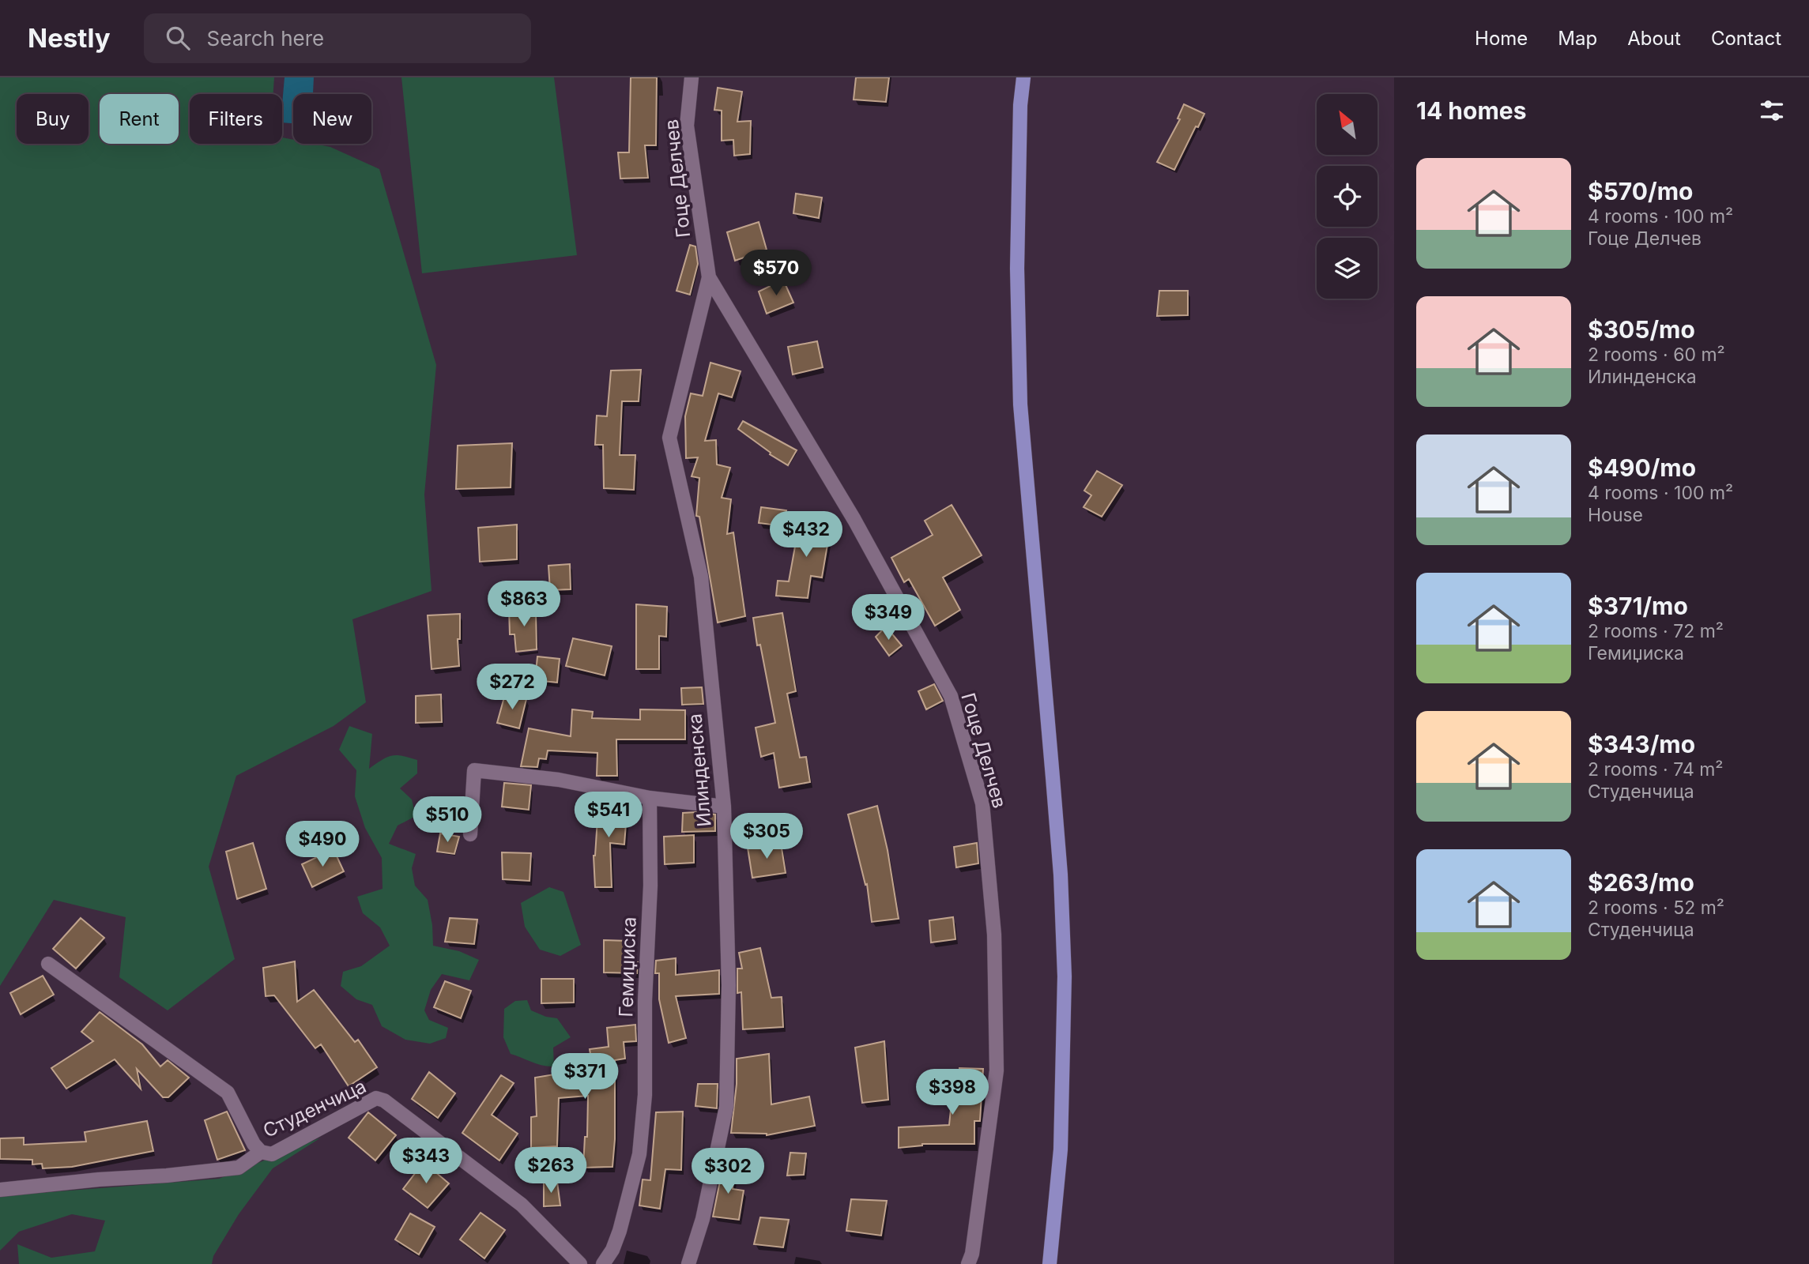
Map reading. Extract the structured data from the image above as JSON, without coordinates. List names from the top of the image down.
{
  "streets": {
    "street": [
      "Гоце Делчев",
      "Илинденска",
      "Гемиџиска",
      "Студенчица"
    ]
  },
  "crossings": [
    ["Гоце Делчев", "Илинденска"]
  ],
  "north": "top left",
  "page": {
    "header": "Nestly",
    "search": "Search here",
    "nav": [
      "Home",
      "Map",
      "About",
      "Contact"
    ],
    "heading": "14 homes",
    "chip": [
      "Buy",
      "Rent",
      "Filters",
      "New"
    ],
    "list": [
      {
        "name": "$570/mo",
        "note": "4 rooms · 100 m² · Гоце Делчев"
      },
      {
        "name": "$305/mo",
        "note": "2 rooms · 60 m² · Илинденска"
      },
      {
        "name": "$490/mo",
        "note": "4 rooms · 100 m² · House"
      },
      {
        "name": "$371/mo",
        "note": "2 rooms · 72 m² · Гемиџиска"
      },
      {
        "name": "$343/mo",
        "note": "2 rooms · 74 m² · Студенчица"
      },
      {
        "name": "$263/mo",
        "note": "2 rooms · 52 m² · Студенчица"
      }
    ],
    "price": [
      "$570",
      "$432",
      "$863",
      "$349",
      "$272",
      "$541",
      "$510",
      "$305",
      "$490",
      "$371",
      "$398",
      "$343",
      "$263",
      "$302"
    ]
  }
}
